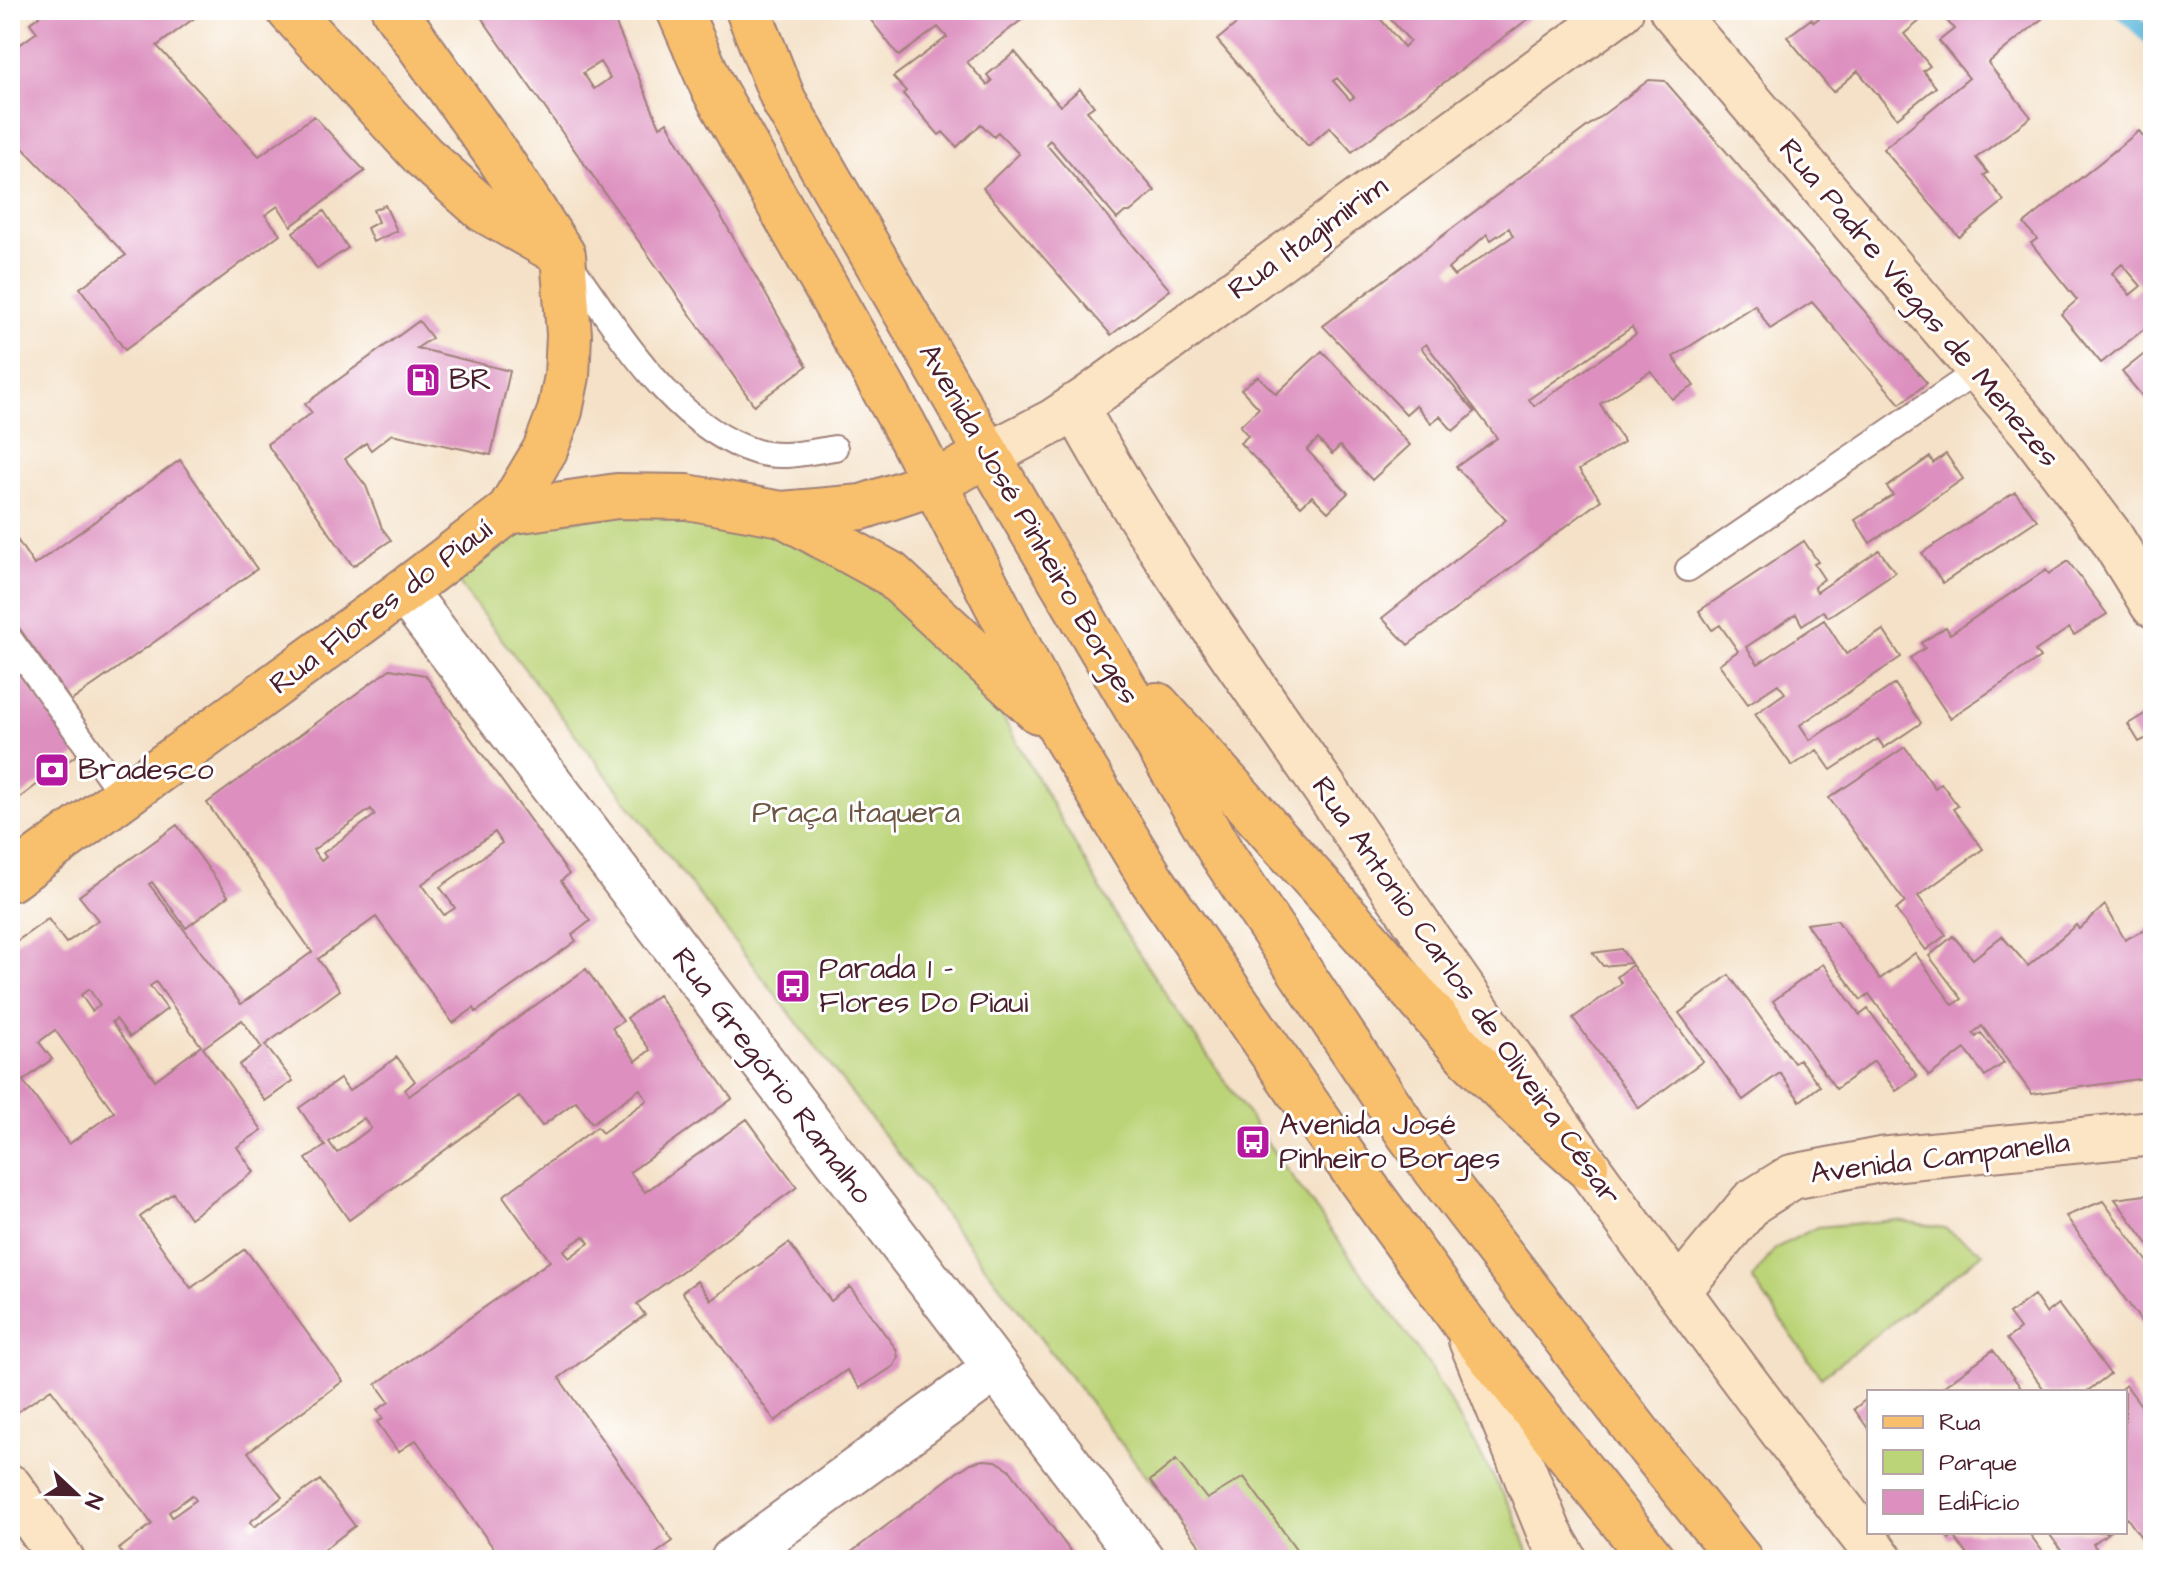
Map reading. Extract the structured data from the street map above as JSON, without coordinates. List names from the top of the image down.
{
  "streets": {
    "main road": ["Avenida José Pinheiro Borges", "Rua Flores do Piauí"],
    "street": [
      "Rua Itagimirim",
      "Rua Padre Viegas de Menezes",
      "Rua Antonio Carlos de Oliveira César",
      "Rua Gregório Ramalho",
      "Avenida Campanella"
    ]
  },
  "crossings": [
    ["Rua Itagimirim", "Avenida José Pinheiro Borges"],
    ["Rua Itagimirim", "Rua Flores do Piauí"],
    ["Rua Itagimirim", "Rua Antonio Carlos de Oliveira César"],
    ["Avenida José Pinheiro Borges", "Rua Flores do Piauí"],
    ["Rua Flores do Piauí", "Rua Gregório Ramalho"],
    ["Rua Antonio Carlos de Oliveira César", "Avenida Campanella"]
  ],
  "parks": ["Praça Itaquera"],
  "places": {
    "fuel station": ["BR"],
    "bank": ["Bradesco"],
    "bus stop": ["Parada 1 - Flores Do Piaui", "Avenida José Pinheiro Borges"]
  },
  "legend": ["Rua", "Parque", "Edifício"],
  "north": "right"
}
